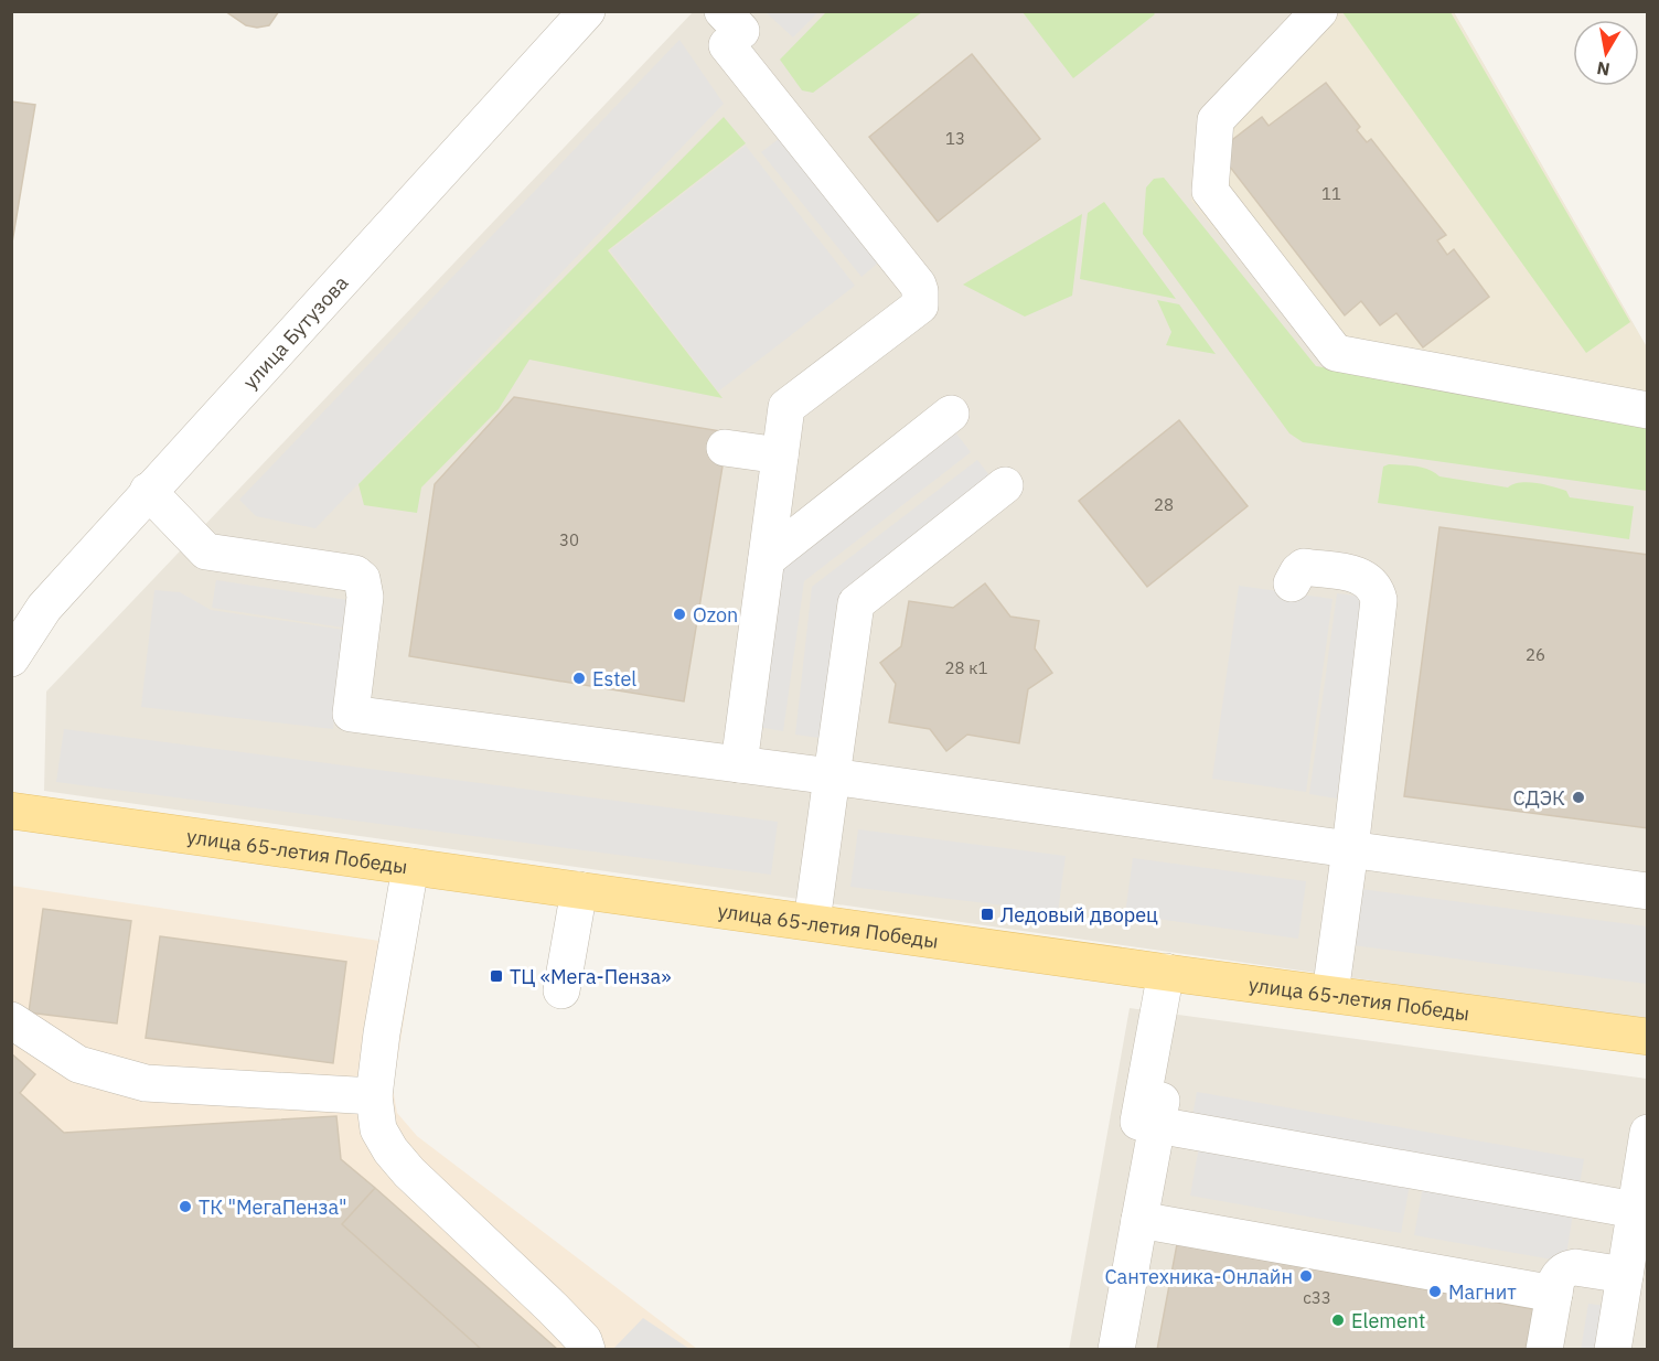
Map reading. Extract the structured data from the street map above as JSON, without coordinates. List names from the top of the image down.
{
  "streets": {
    "main road": ["улица 65-летия Победы"],
    "street": ["улица Бутузова"]
  },
  "places": {
    "other": [
      "Ozon",
      "Estel",
      "СДЭК",
      "ТК \"МегаПенза\"",
      "Сантехника-Онлайн",
      "Магнит",
      "Element"
    ],
    "transit": ["Ледовый дворец", "ТЦ «Мега-Пенза»"]
  },
  "house_numbers": [
    "13",
    "11",
    "28",
    "30",
    "26",
    "28 к1",
    "с33"
  ],
  "north": "bottom"
}
